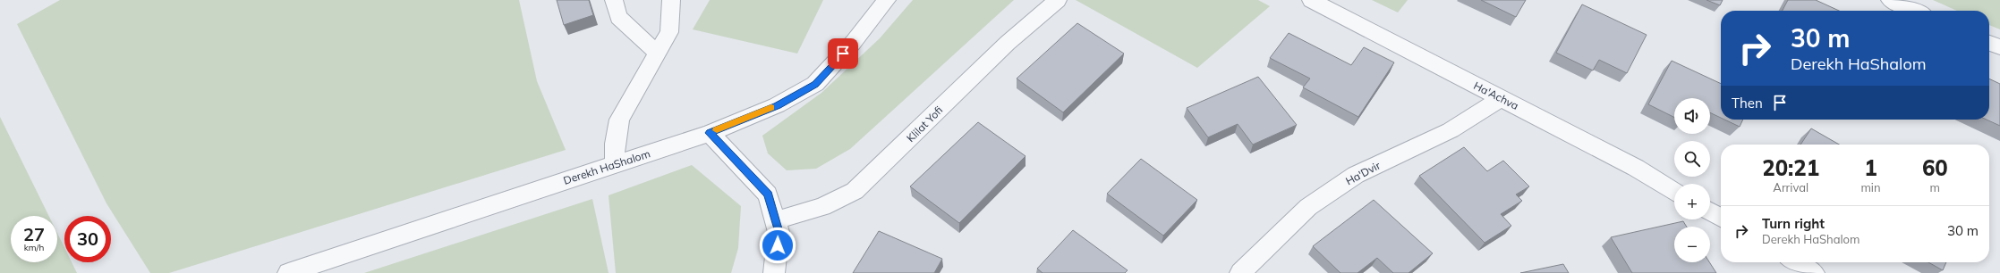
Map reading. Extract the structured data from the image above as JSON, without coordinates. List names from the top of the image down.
{
  "streets": {
    "street": [
      "Ha'Achva",
      "Klilat Yofi",
      "Derekh HaShalom",
      "Ha'Dvir"
    ]
  },
  "crossings": [
    ["Ha'Achva", "Ha'Dvir"]
  ],
  "page": {
    "turn": ["30 m", "Derekh HaShalom"],
    "then": "Then",
    "map_buttons": ["+", "−"],
    "eta": [
      "20:21",
      "Arrival",
      "1",
      "min",
      "60",
      "m"
    ],
    "list": [
      {
        "name": "Turn right",
        "note": "Derekh HaShalom",
        "value": "30 m"
      }
    ],
    "speed": "27 km/h",
    "limit": "30"
  }
}
